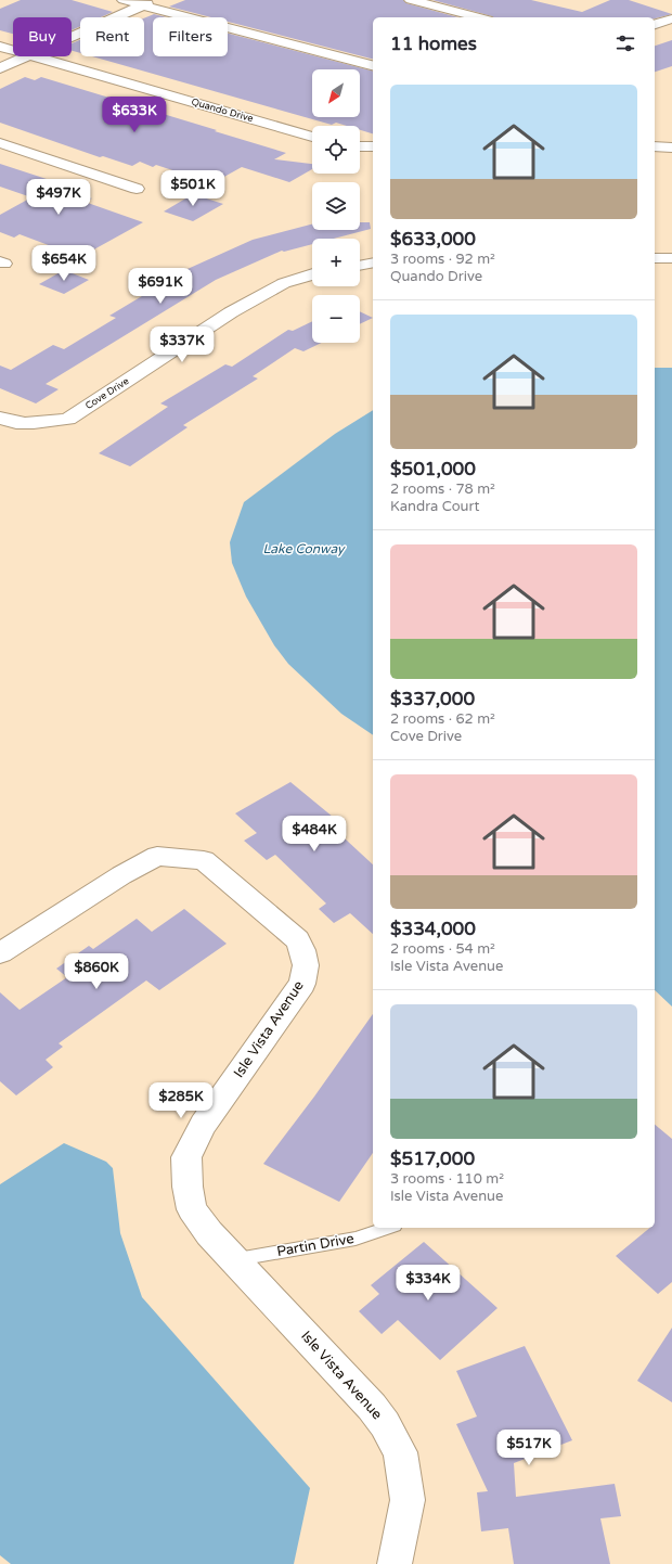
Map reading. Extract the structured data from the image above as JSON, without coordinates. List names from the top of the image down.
{
  "streets": {
    "street": ["Quando Drive", "Cove Drive", "Isle Vista Avenue"],
    "lane": ["Partin Drive"]
  },
  "crossings": [
    ["Isle Vista Avenue", "Partin Drive"]
  ],
  "water": ["Lake Conway"],
  "north": "bottom left",
  "page": {
    "chip": ["Buy", "Rent", "Filters"],
    "heading": "11 homes",
    "map_buttons": ["+", "−"],
    "list": [
      {
        "name": "$633,000",
        "note": "3 rooms · 92 m² · Quando Drive"
      },
      {
        "name": "$501,000",
        "note": "2 rooms · 78 m² · Kandra Court"
      },
      {
        "name": "$337,000",
        "note": "2 rooms · 62 m² · Cove Drive"
      },
      {
        "name": "$334,000",
        "note": "2 rooms · 54 m² · Isle Vista Avenue"
      },
      {
        "name": "$517,000",
        "note": "3 rooms · 110 m² · Isle Vista Avenue"
      }
    ],
    "price": [
      "$633K",
      "$501K",
      "$497K",
      "$654K",
      "$691K",
      "$337K",
      "$484K",
      "$860K",
      "$285K",
      "$334K",
      "$517K"
    ]
  }
}
